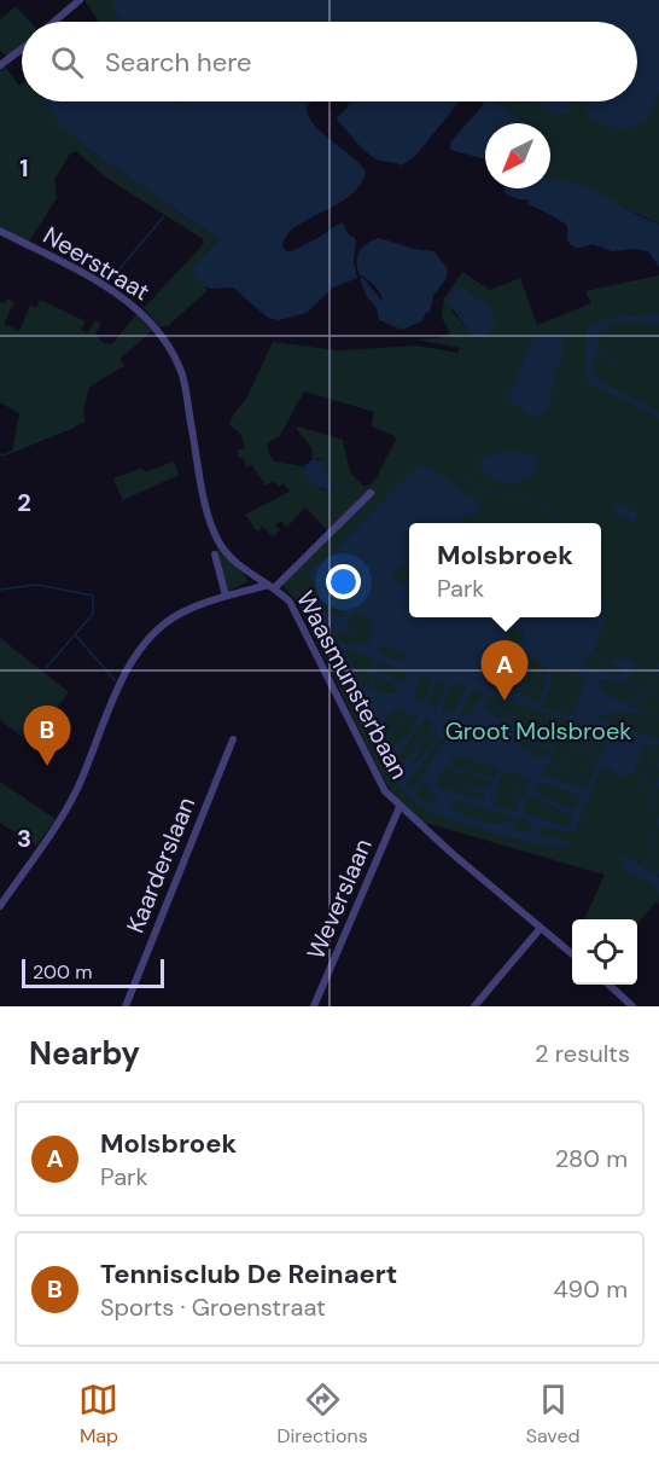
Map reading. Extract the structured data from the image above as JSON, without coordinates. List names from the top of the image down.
{
  "streets": {
    "street": [
      "Neerstraat",
      "Waasmunsterbaan",
      "Kaarderslaan",
      "Weverslaan"
    ]
  },
  "crossings": [
    ["Neerstraat", "Waasmunsterbaan"],
    ["Waasmunsterbaan", "Weverslaan"]
  ],
  "parks": ["Groot Molsbroek"],
  "scale_bar": "200 m",
  "north": "bottom left",
  "page": {
    "search": "Search here",
    "popup": ["Molsbroek", "Park"],
    "pins": ["A", "B"],
    "scale": "200 m",
    "heading": ["Nearby", "2 results"],
    "list": [
      {
        "mark": "A",
        "name": "Molsbroek",
        "note": "Park",
        "value": "280 m"
      },
      {
        "mark": "B",
        "name": "Tennisclub De Reinaert",
        "note": "Sports · Groenstraat",
        "value": "490 m"
      }
    ],
    "nav": ["Map", "Directions", "Saved"]
  },
  "grid": {
    "rows": ["1", "2", "3"]
  }
}
